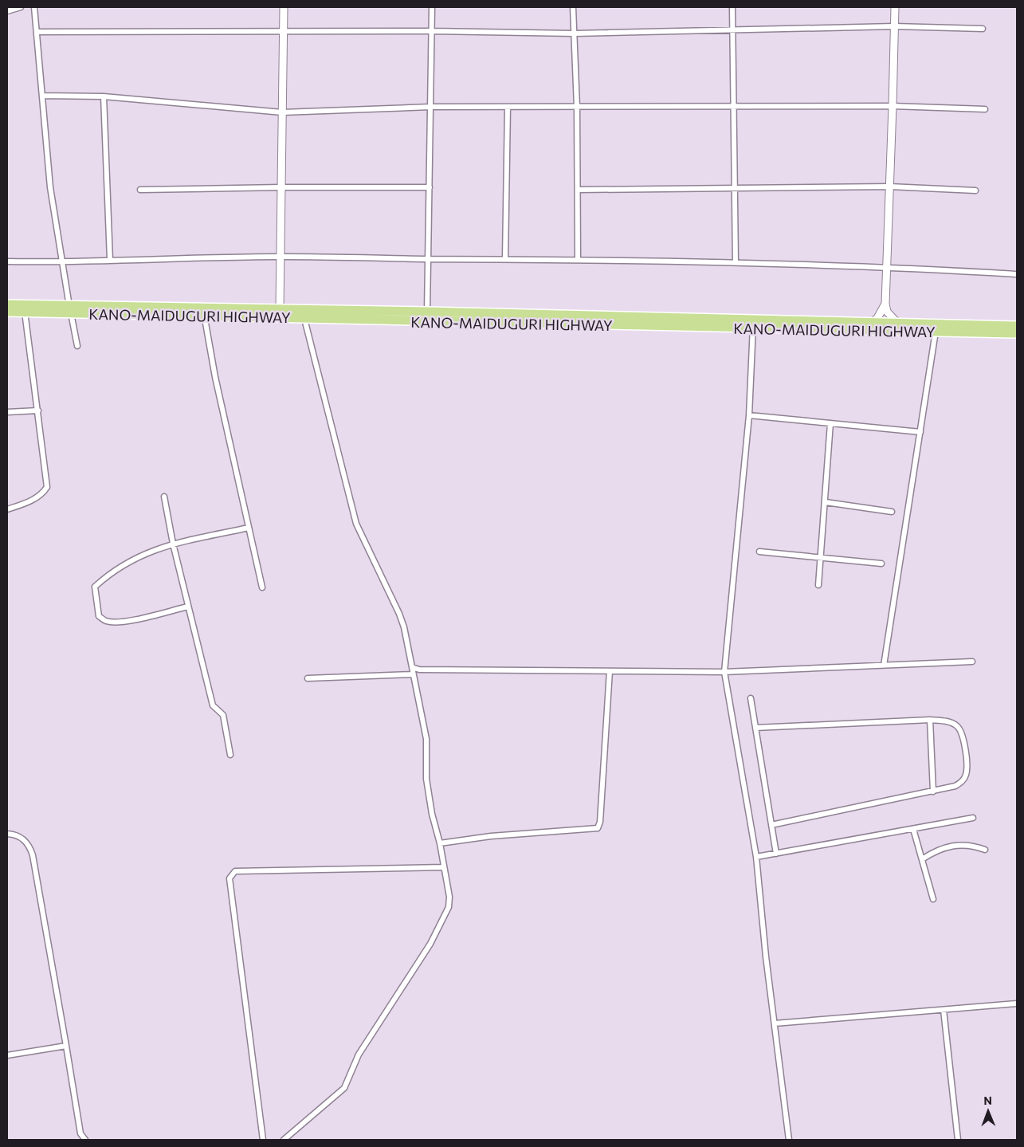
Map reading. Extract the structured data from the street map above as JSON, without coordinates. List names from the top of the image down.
{
  "streets": {
    "highway": ["KANO-MAIDUGURI HIGHWAY"]
  },
  "north": "top"
}
